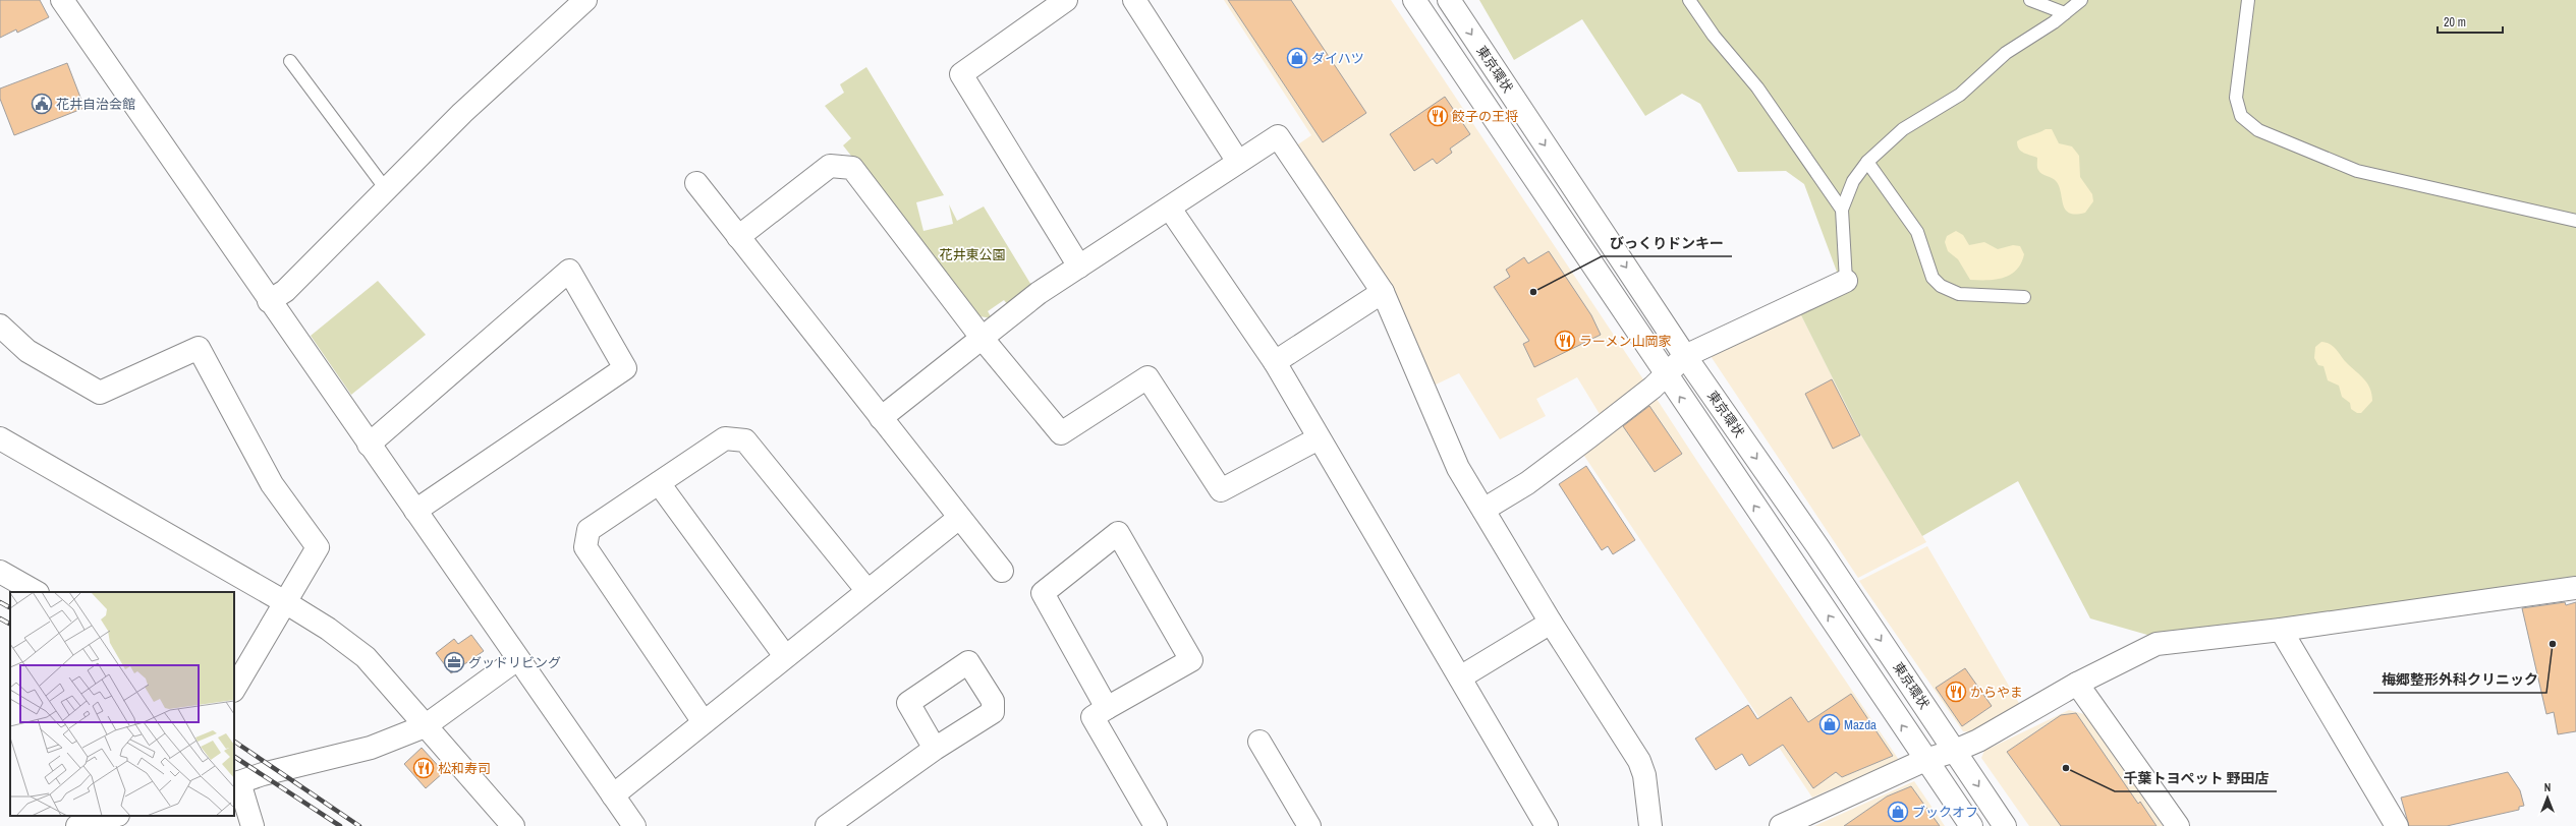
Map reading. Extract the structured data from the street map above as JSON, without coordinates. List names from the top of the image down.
{
  "streets": {
    "main road": ["東京環状"]
  },
  "parks": ["花井東公園"],
  "places": {
    "shop": ["ダイハツ", "Mazda", "ブックオフ"],
    "public building": ["花井自治会館"],
    "restaurant": [
      "餃子の王将",
      "ラーメン山岡家",
      "からやま",
      "松和寿司"
    ],
    "other": ["びっくりドンキー", "梅郷整形外科クリニック", "千葉トヨペット 野田店"],
    "office": ["グッドリビング"]
  },
  "scale_bar": "20 m",
  "north": "top"
}
